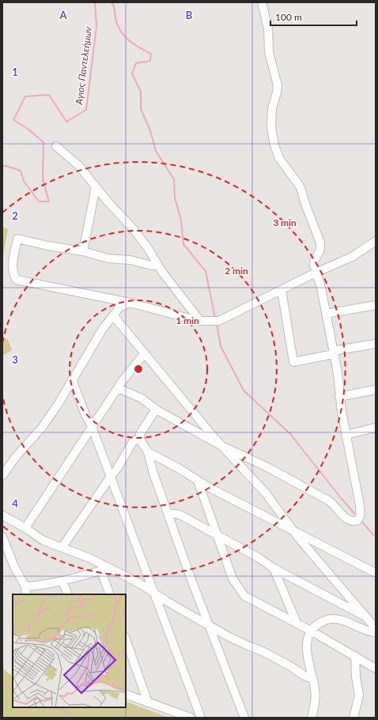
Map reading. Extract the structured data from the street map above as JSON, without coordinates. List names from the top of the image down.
{
  "water": ["Άγιος Παντελεήμων"],
  "scale_bar": "100 m",
  "grid": {
    "columns": ["A", "B"],
    "rows": [
      "1",
      "2",
      "3",
      "4"
    ]
  },
  "rings": ["3 min", "2 min", "1 min"]
}
